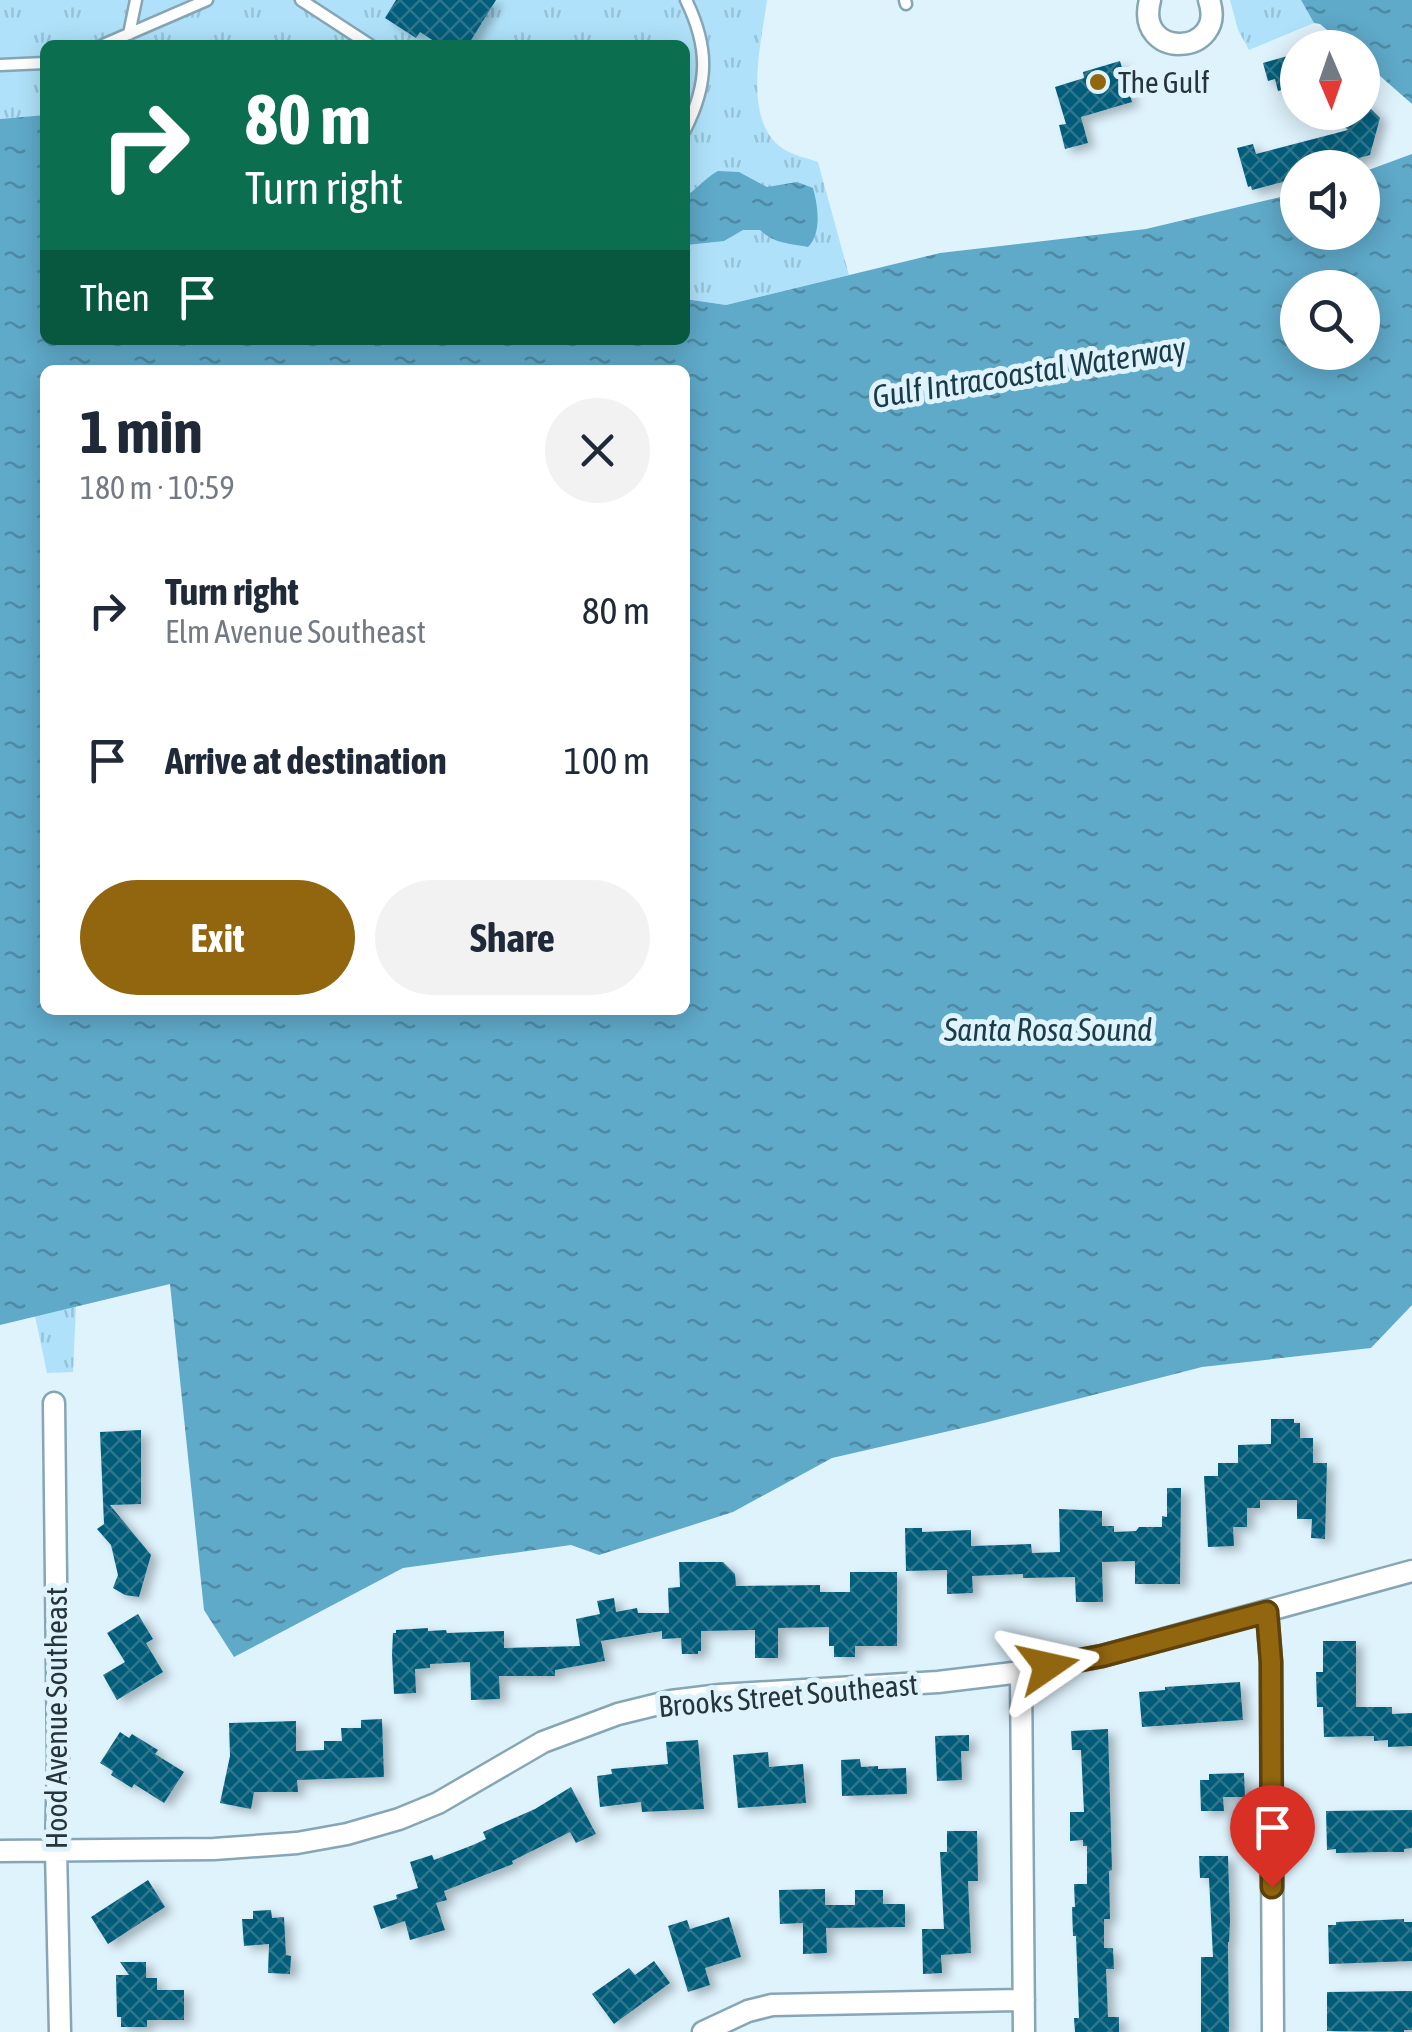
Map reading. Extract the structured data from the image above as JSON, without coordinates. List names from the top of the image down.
{
  "streets": {
    "street": ["Brooks Street Southeast", "Hood Avenue Southeast"]
  },
  "crossings": [
    ["Brooks Street Southeast", "Hood Avenue Southeast"]
  ],
  "water": ["Gulf Intracoastal Waterway", "Santa Rosa Sound"],
  "places": ["The Gulf"],
  "north": "bottom",
  "page": {
    "turn": ["80 m", "Turn right"],
    "then": "Then",
    "heading": ["1 min", "180 m · 10:59"],
    "list": [
      {
        "name": "Turn right",
        "note": "Elm Avenue Southeast",
        "value": "80 m"
      },
      {
        "name": "Arrive at destination",
        "value": "100 m"
      }
    ],
    "buttons": ["Exit", "Share"]
  }
}
